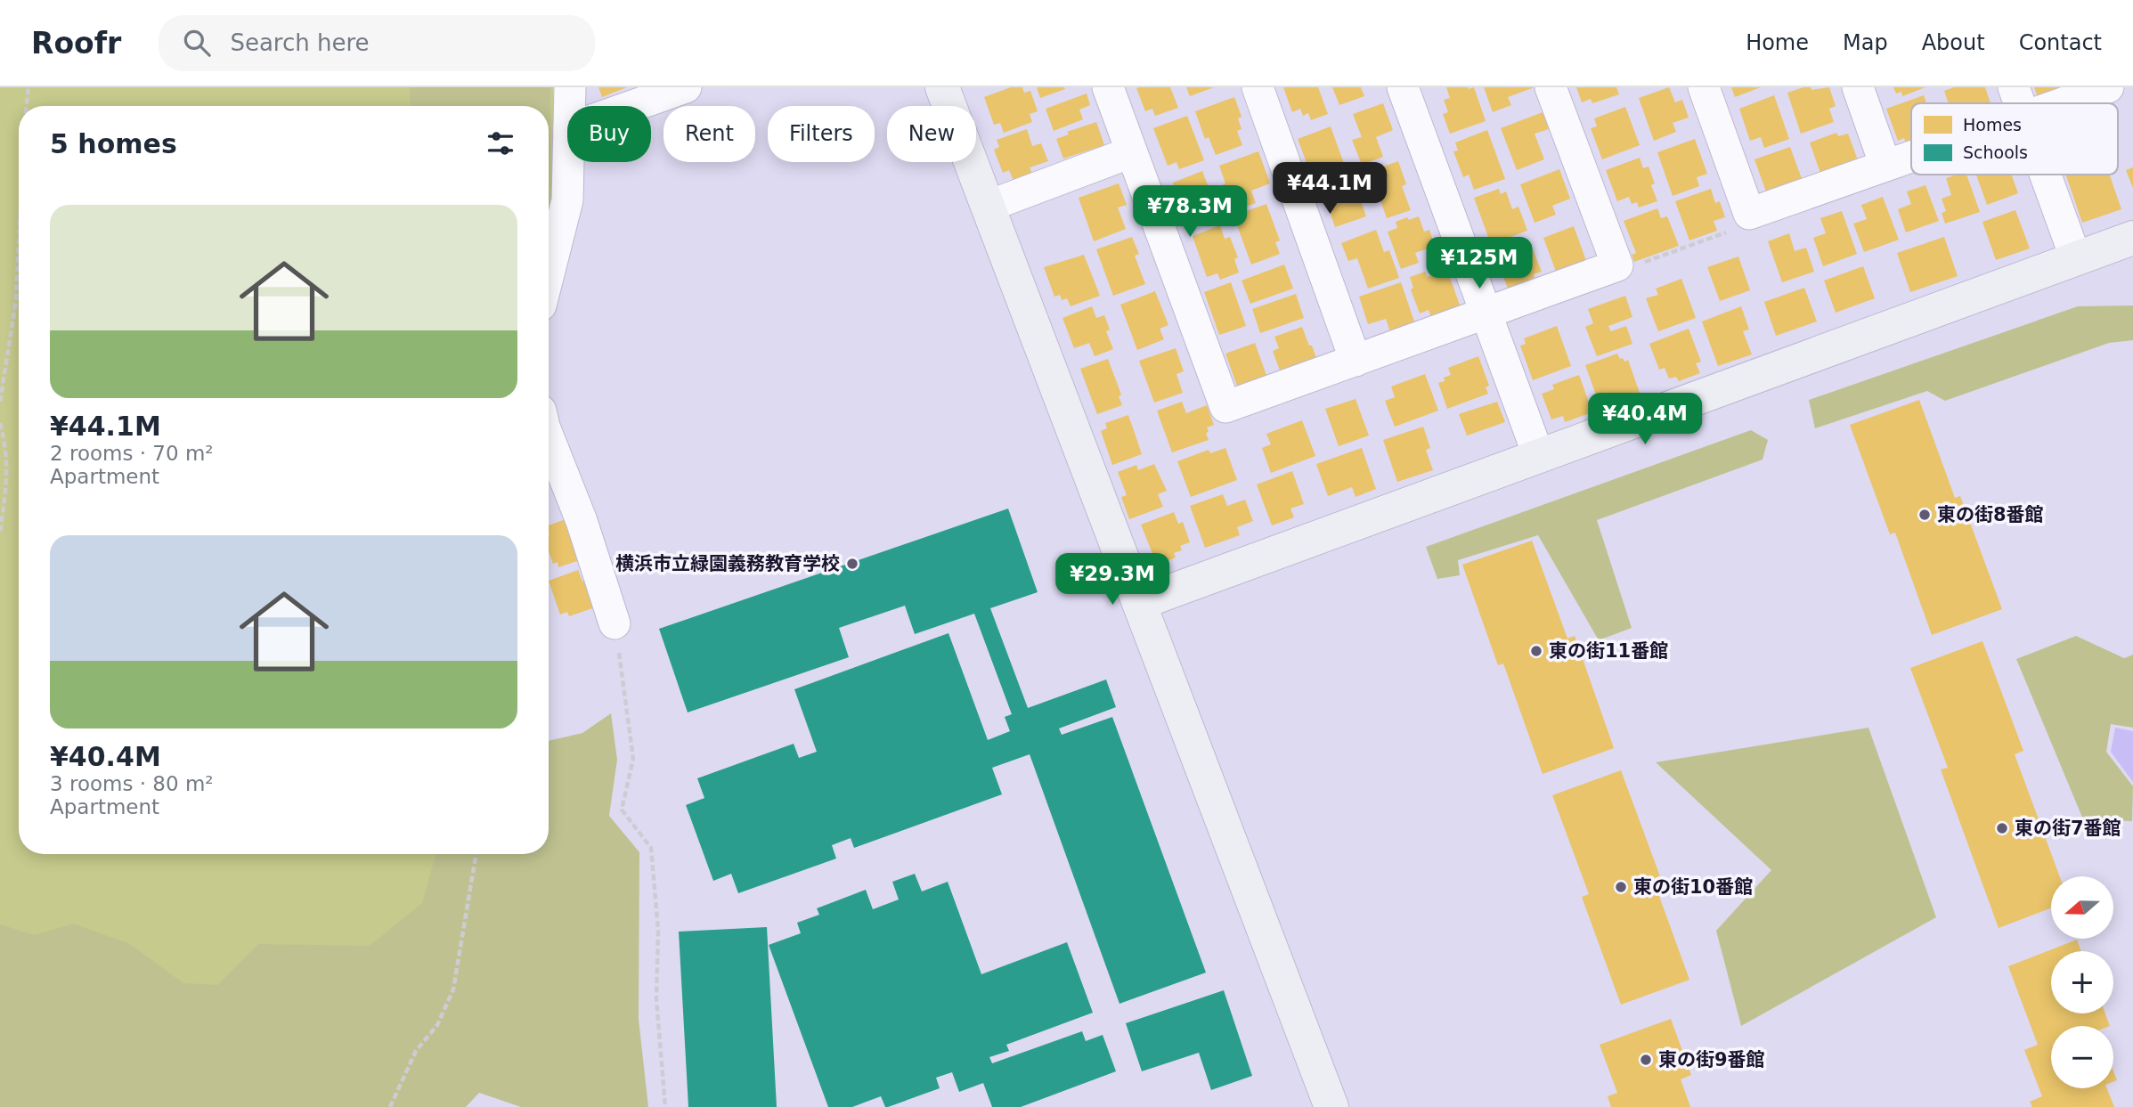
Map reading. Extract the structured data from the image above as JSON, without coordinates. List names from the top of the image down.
{
  "places": [
    "東の街8番館",
    "横浜市立緑園義務教育学校",
    "東の街11番館",
    "東の街7番館",
    "東の街10番館",
    "東の街9番館"
  ],
  "legend": ["Homes", "Schools"],
  "north": "left",
  "page": {
    "header": "Roofr",
    "search": "Search here",
    "nav": [
      "Home",
      "Map",
      "About",
      "Contact"
    ],
    "chip": [
      "Buy",
      "Rent",
      "Filters",
      "New"
    ],
    "heading": "5 homes",
    "price": [
      "¥44.1M",
      "¥78.3M",
      "¥125M",
      "¥40.4M",
      "¥29.3M"
    ],
    "list": [
      {
        "name": "¥44.1M",
        "note": "2 rooms · 70 m² · Apartment"
      },
      {
        "name": "¥40.4M",
        "note": "3 rooms · 80 m² · Apartment"
      }
    ],
    "map_buttons": ["+", "−"]
  }
}
